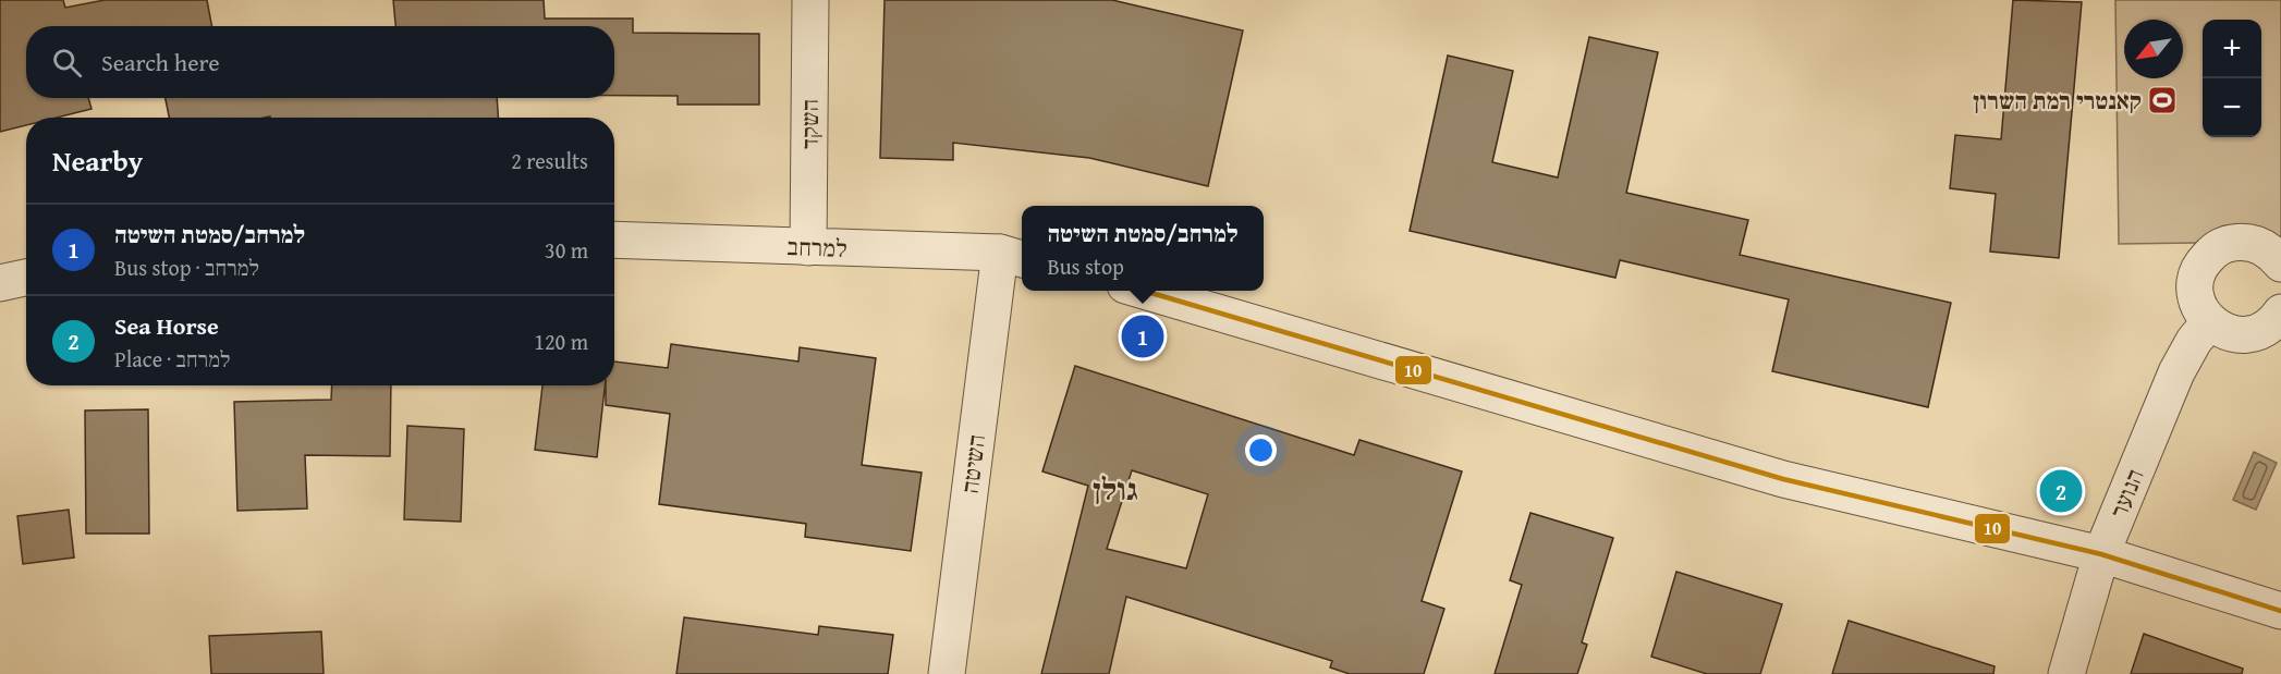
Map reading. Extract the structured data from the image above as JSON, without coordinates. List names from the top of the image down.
{
  "streets": {
    "street": [
      "השקד",
      "למרחב",
      "השיטה",
      "הנוער"
    ]
  },
  "crossings": [
    ["השקד", "למרחב"],
    ["למרחב", "השיטה"]
  ],
  "districts": ["גולן"],
  "places": {
    "sports": ["קאנטרי רמת השרון"]
  },
  "lines": ["transit line 10"],
  "north": "bottom left",
  "page": {
    "map_buttons": ["+", "−"],
    "search": "Search here",
    "heading": ["Nearby", "2 results"],
    "list": [
      {
        "mark": "1",
        "name": "למרחב/סמטת השיטה",
        "note": "Bus stop · למרחב",
        "value": "30 m"
      },
      {
        "mark": "2",
        "name": "Sea Horse",
        "note": "Place · למרחב",
        "value": "120 m"
      }
    ],
    "popup": ["למרחב/סמטת השיטה", "Bus stop"],
    "pins": ["1", "2"]
  }
}
